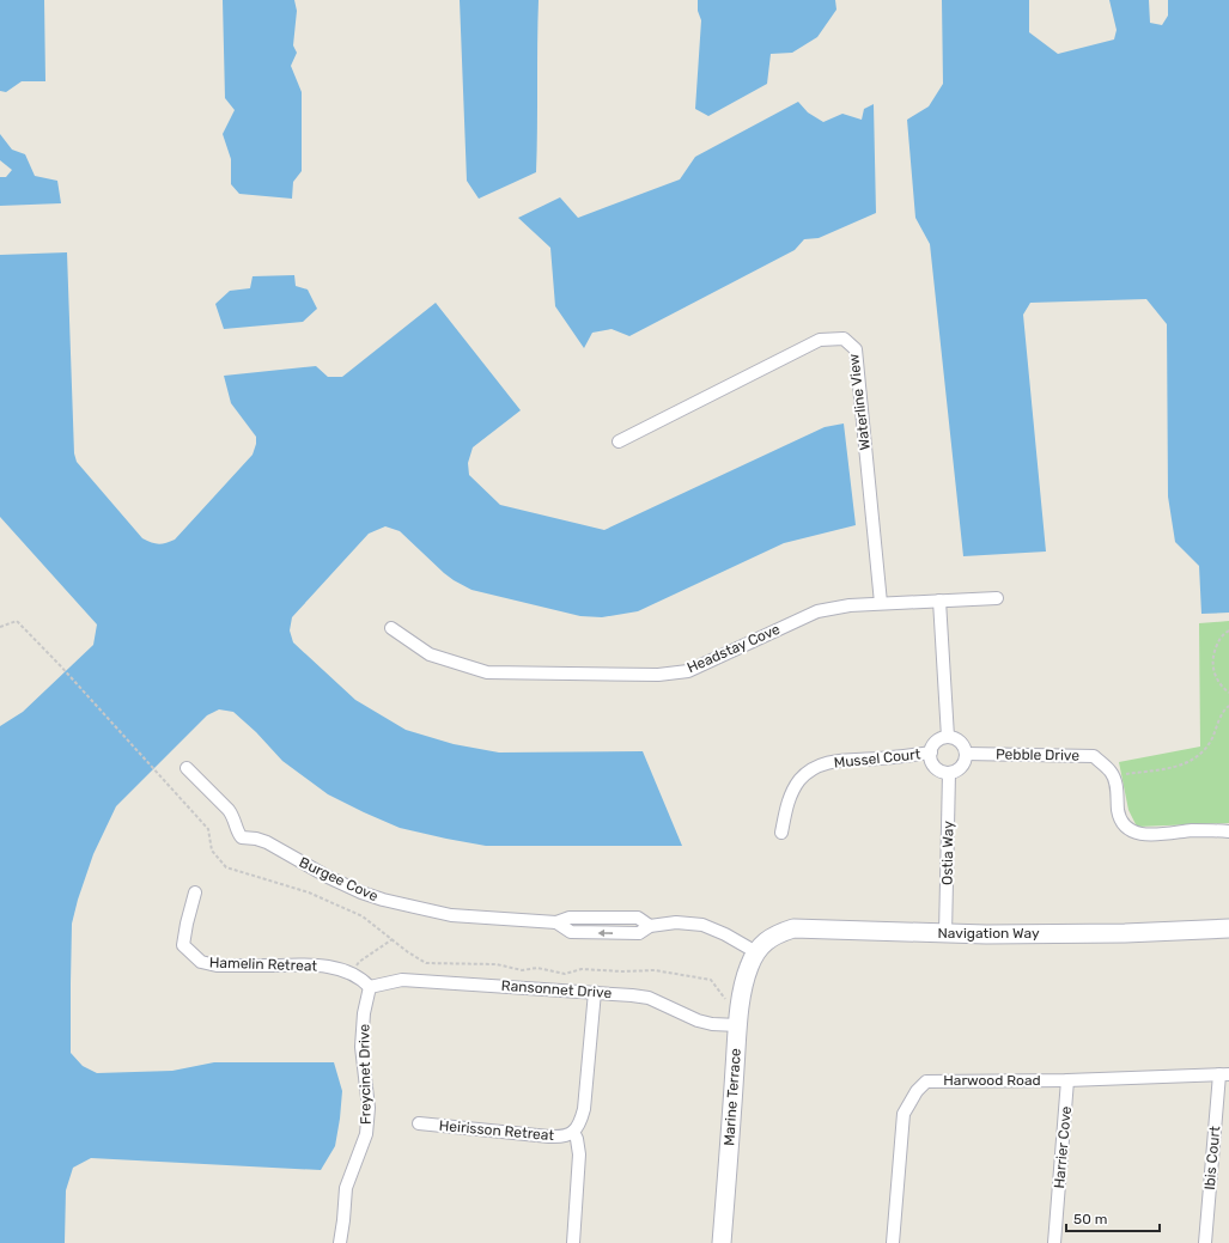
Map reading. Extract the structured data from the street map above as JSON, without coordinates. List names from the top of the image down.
{
  "streets": {
    "street": [
      "Waterline View",
      "Headstay Cove",
      "Pebble Drive",
      "Mussel Court",
      "Ostia Way",
      "Burgee Cove",
      "Navigation Way",
      "Hamelin Retreat",
      "Ransonnet Drive",
      "Freycinet Drive",
      "Harwood Road",
      "Marine Terrace",
      "Heirisson Retreat",
      "Harrier Cove",
      "Ibis Court"
    ]
  },
  "crossings": [
    ["Waterline View", "Headstay Cove"],
    ["Pebble Drive", "Mussel Court"],
    ["Pebble Drive", "Ostia Way"],
    ["Mussel Court", "Ostia Way"],
    ["Ostia Way", "Navigation Way"],
    ["Burgee Cove", "Navigation Way"],
    ["Burgee Cove", "Marine Terrace"],
    ["Navigation Way", "Marine Terrace"],
    ["Hamelin Retreat", "Ransonnet Drive"],
    ["Hamelin Retreat", "Freycinet Drive"],
    ["Ransonnet Drive", "Freycinet Drive"],
    ["Ransonnet Drive", "Marine Terrace"],
    ["Ransonnet Drive", "Heirisson Retreat"],
    ["Harwood Road", "Harrier Cove"],
    ["Harwood Road", "Ibis Court"]
  ],
  "scale_bar": "50 m"
}
